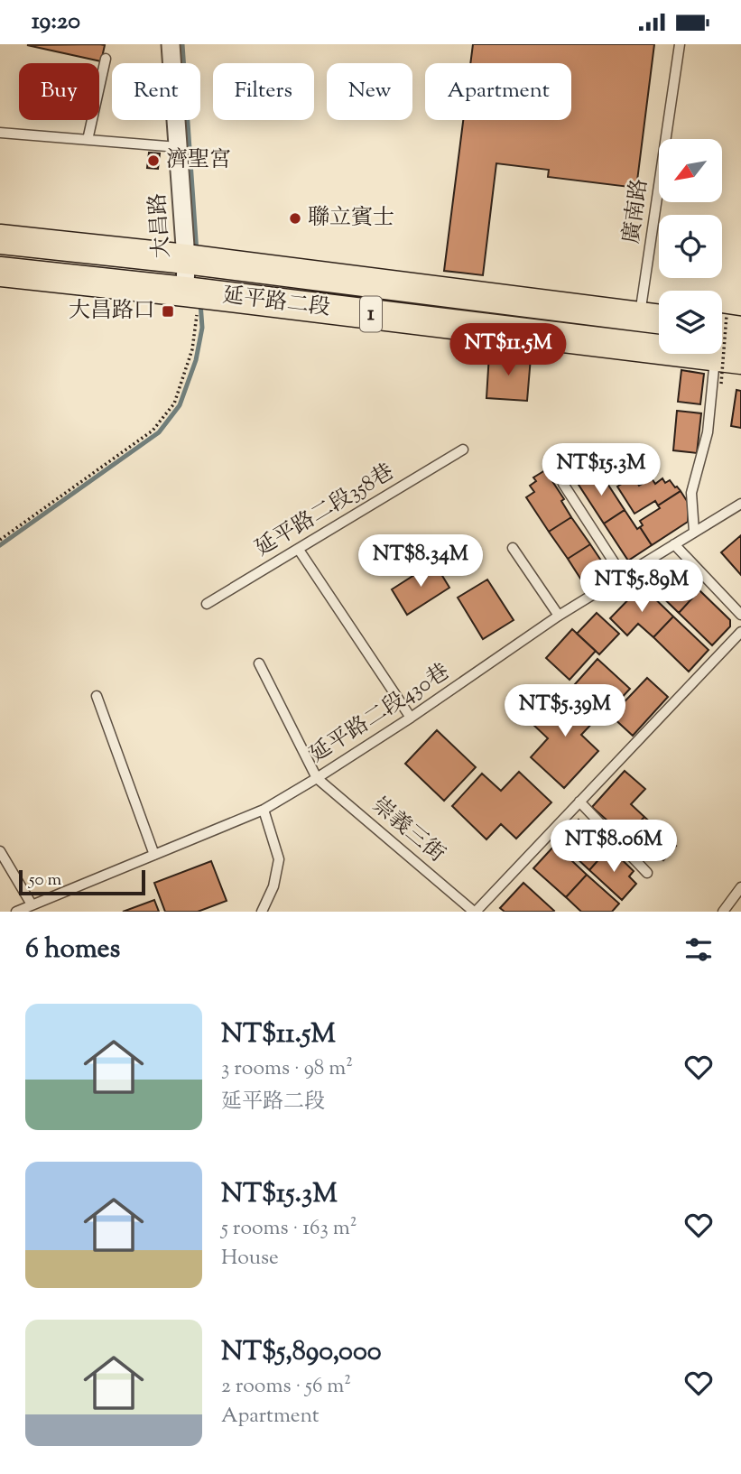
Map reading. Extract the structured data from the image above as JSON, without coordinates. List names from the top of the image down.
{
  "streets": {
    "main road": ["延平路二段", "1"],
    "street": ["大昌路"],
    "lane": [
      "廣南路",
      "延平路二段358巷",
      "延平路二段430巷",
      "崇義三街"
    ]
  },
  "crossings": [
    ["廣南路", "延平路二段"],
    ["大昌路", "延平路二段"],
    ["延平路二段430巷", "崇義三街"]
  ],
  "places": {
    "other": ["濟聖宮", "聯立賓士"],
    "transit": ["大昌路口"]
  },
  "scale_bar": "50 m",
  "north": "bottom left",
  "page": {
    "status": "19:20",
    "chip": [
      "Buy",
      "Rent",
      "Filters",
      "New",
      "Apartment"
    ],
    "price": [
      "NT$11.5M",
      "NT$15.3M",
      "NT$8.34M",
      "NT$5.89M",
      "NT$5.39M",
      "NT$8.06M"
    ],
    "scale": "50 m",
    "heading": "6 homes",
    "list": [
      {
        "name": "NT$11.5M",
        "note": "3 rooms · 98 m² · 延平路二段"
      },
      {
        "name": "NT$15.3M",
        "note": "5 rooms · 163 m² · House"
      },
      {
        "name": "NT$5,890,000",
        "note": "2 rooms · 56 m² · Apartment"
      }
    ]
  }
}
